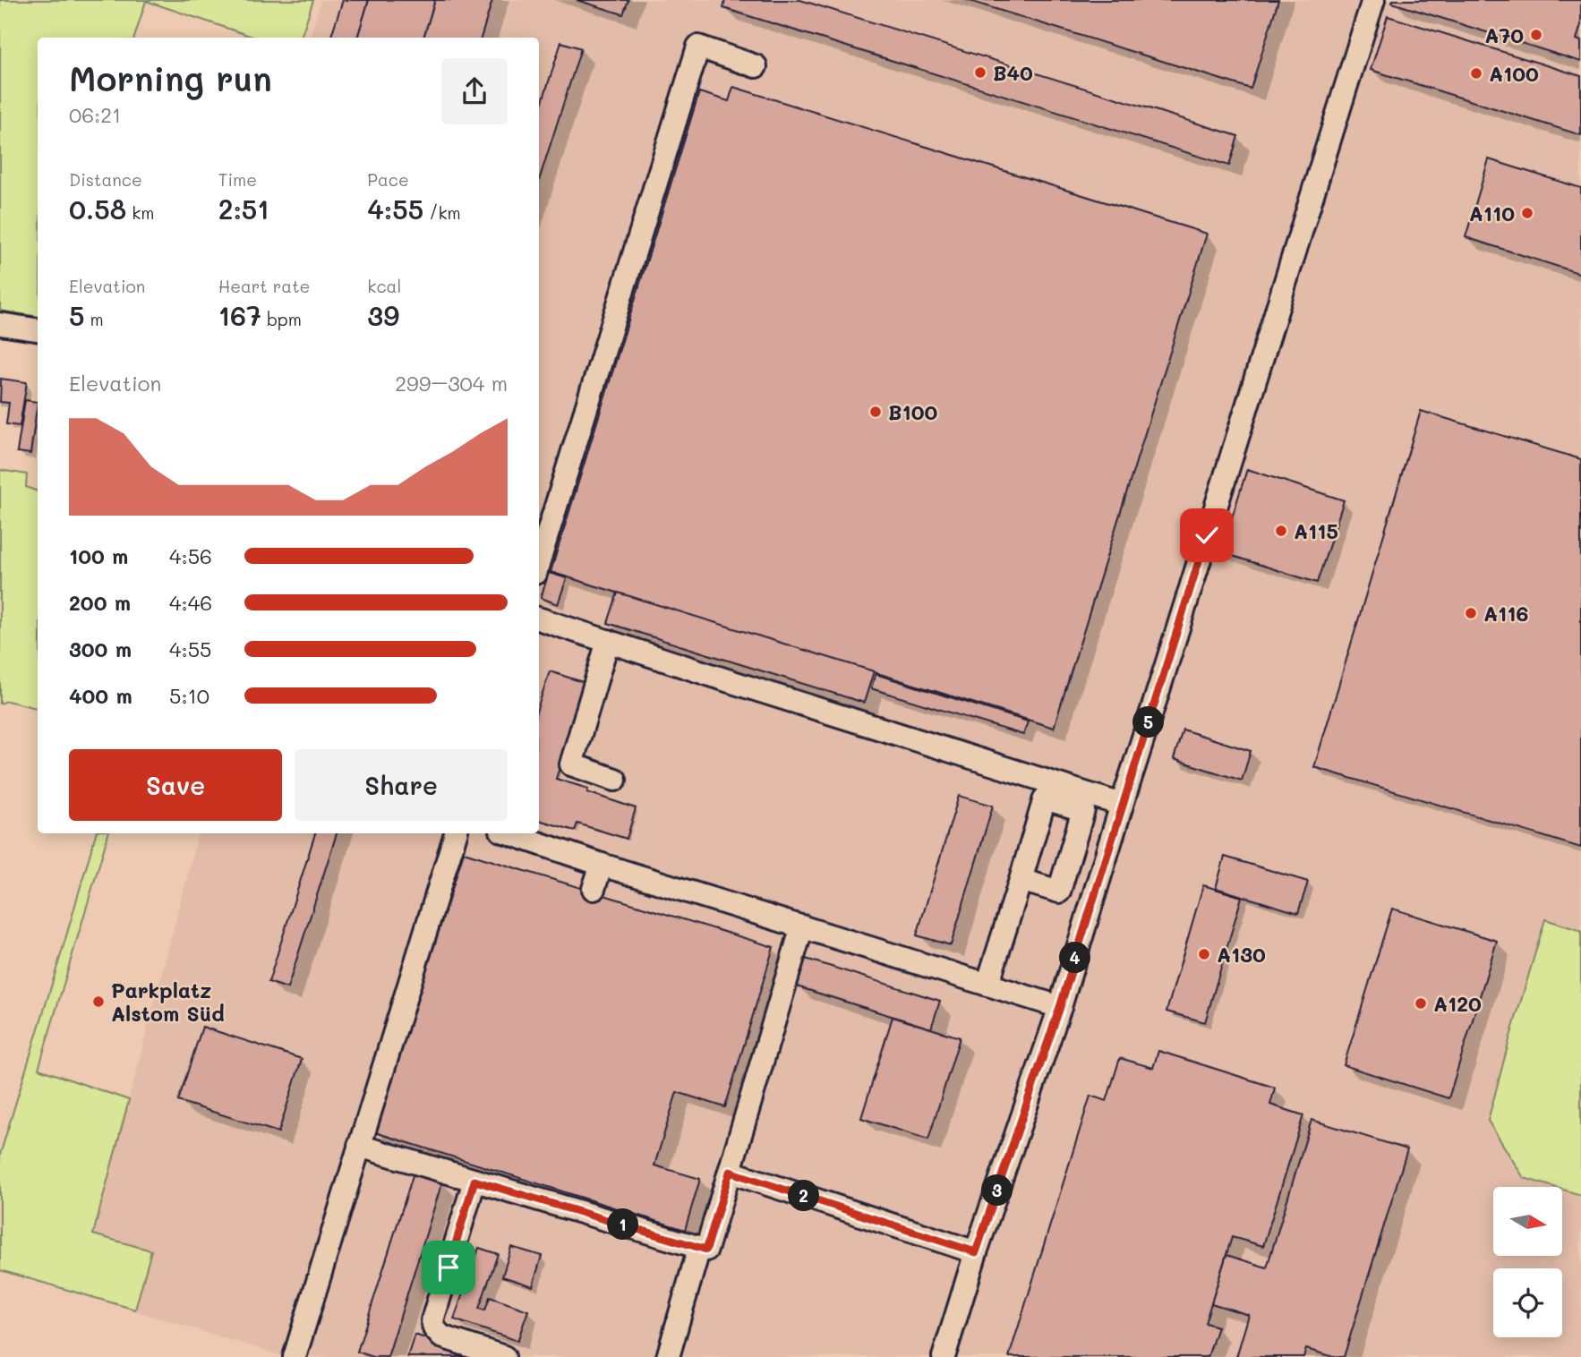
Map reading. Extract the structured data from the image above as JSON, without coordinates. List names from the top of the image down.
{
  "places": [
    "A70",
    "B40",
    "A100",
    "A110",
    "B100",
    "A115",
    "A116",
    "A130",
    "Parkplatz Alstom Süd",
    "A120"
  ],
  "north": "right",
  "page": {
    "heading": ["Morning run", "06:21"],
    "stats": [
      ["Distance", "0.58 km"],
      ["Time", "2:51"],
      ["Pace", "4:55 /km"],
      ["Elevation", "5 m"],
      ["Heart rate", "167 bpm"],
      ["kcal", "39"]
    ],
    "chart": ["Elevation", "299–304 m"],
    "list": [
      {
        "name": "100 m",
        "note": "4:56"
      },
      {
        "name": "200 m",
        "note": "4:46"
      },
      {
        "name": "300 m",
        "note": "4:55"
      },
      {
        "name": "400 m",
        "note": "5:10"
      }
    ],
    "pins": [
      "5",
      "4",
      "3",
      "2",
      "1"
    ],
    "buttons": ["Save", "Share"]
  }
}
